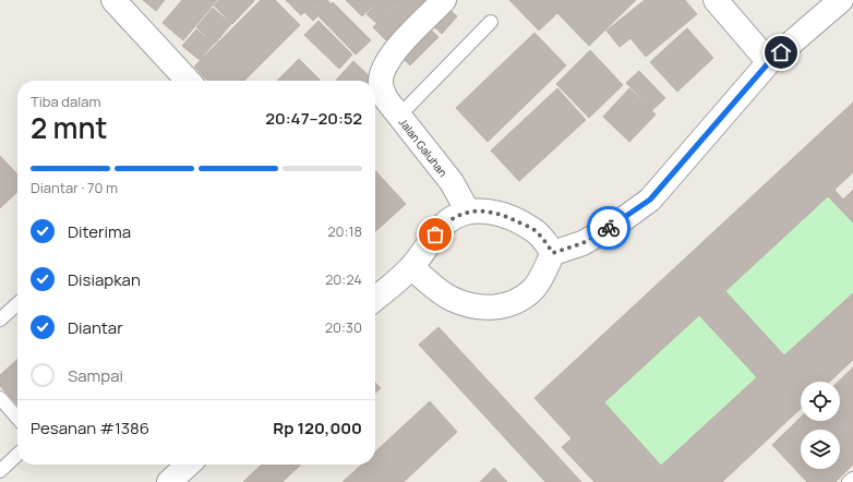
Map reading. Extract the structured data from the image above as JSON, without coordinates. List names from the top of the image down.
{
  "streets": {
    "street": ["Jalan Galuhan"]
  },
  "page": {
    "heading": ["2 mnt", "Tiba dalam", "20:47–20:52"],
    "panel": ["Pesanan #1386", "Rp 120,000"],
    "bar": "Diantar · 70 m",
    "list": [
      ["Diterima", "20:18"],
      ["Disiapkan", "20:24"],
      ["Diantar", "20:30"],
      "Sampai"
    ]
  }
}
